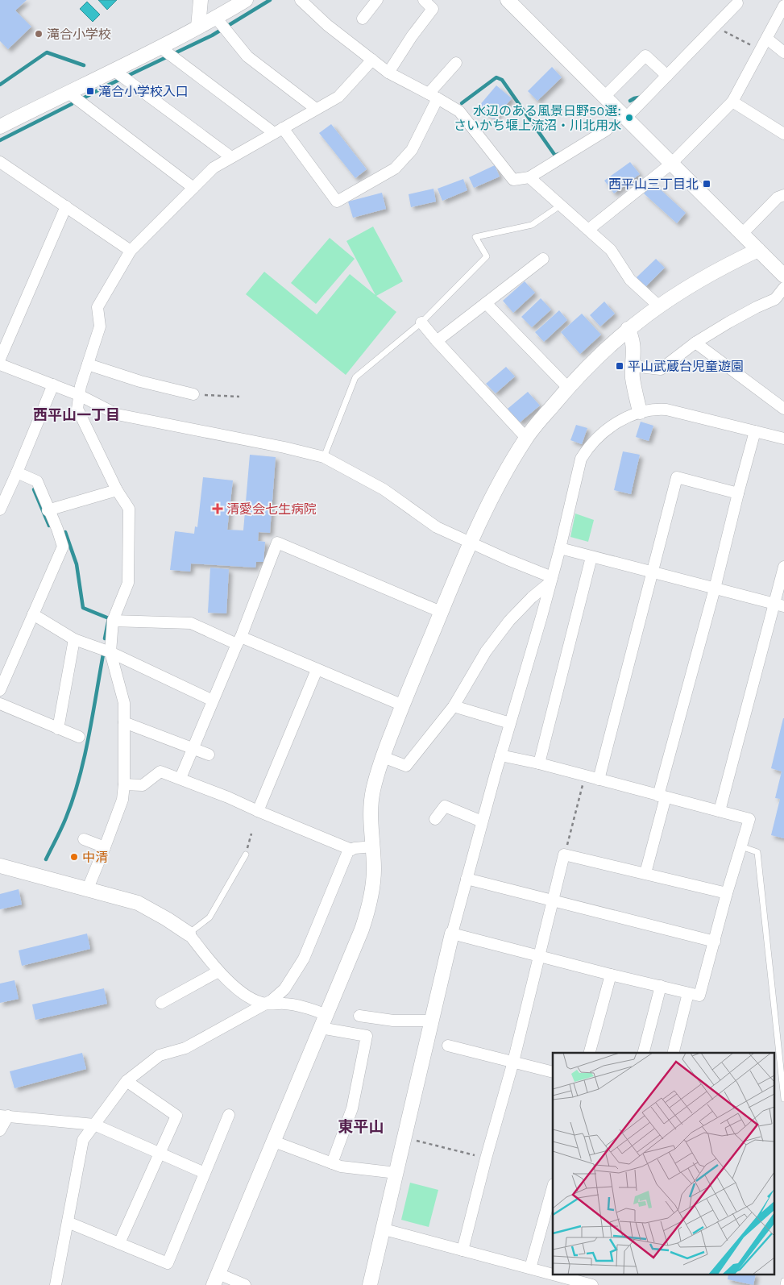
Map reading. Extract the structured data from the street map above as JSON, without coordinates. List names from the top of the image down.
{
  "districts": ["西平山一丁目", "東平山"],
  "places": {
    "other": ["滝合小学校", "水辺のある風景日野50選: さいかち堰上流沼・川北用水", "中清"],
    "transit": ["滝合小学校入口", "西平山三丁目北", "平山武蔵台児童遊園"],
    "health": ["清愛会七生病院"]
  }
}
